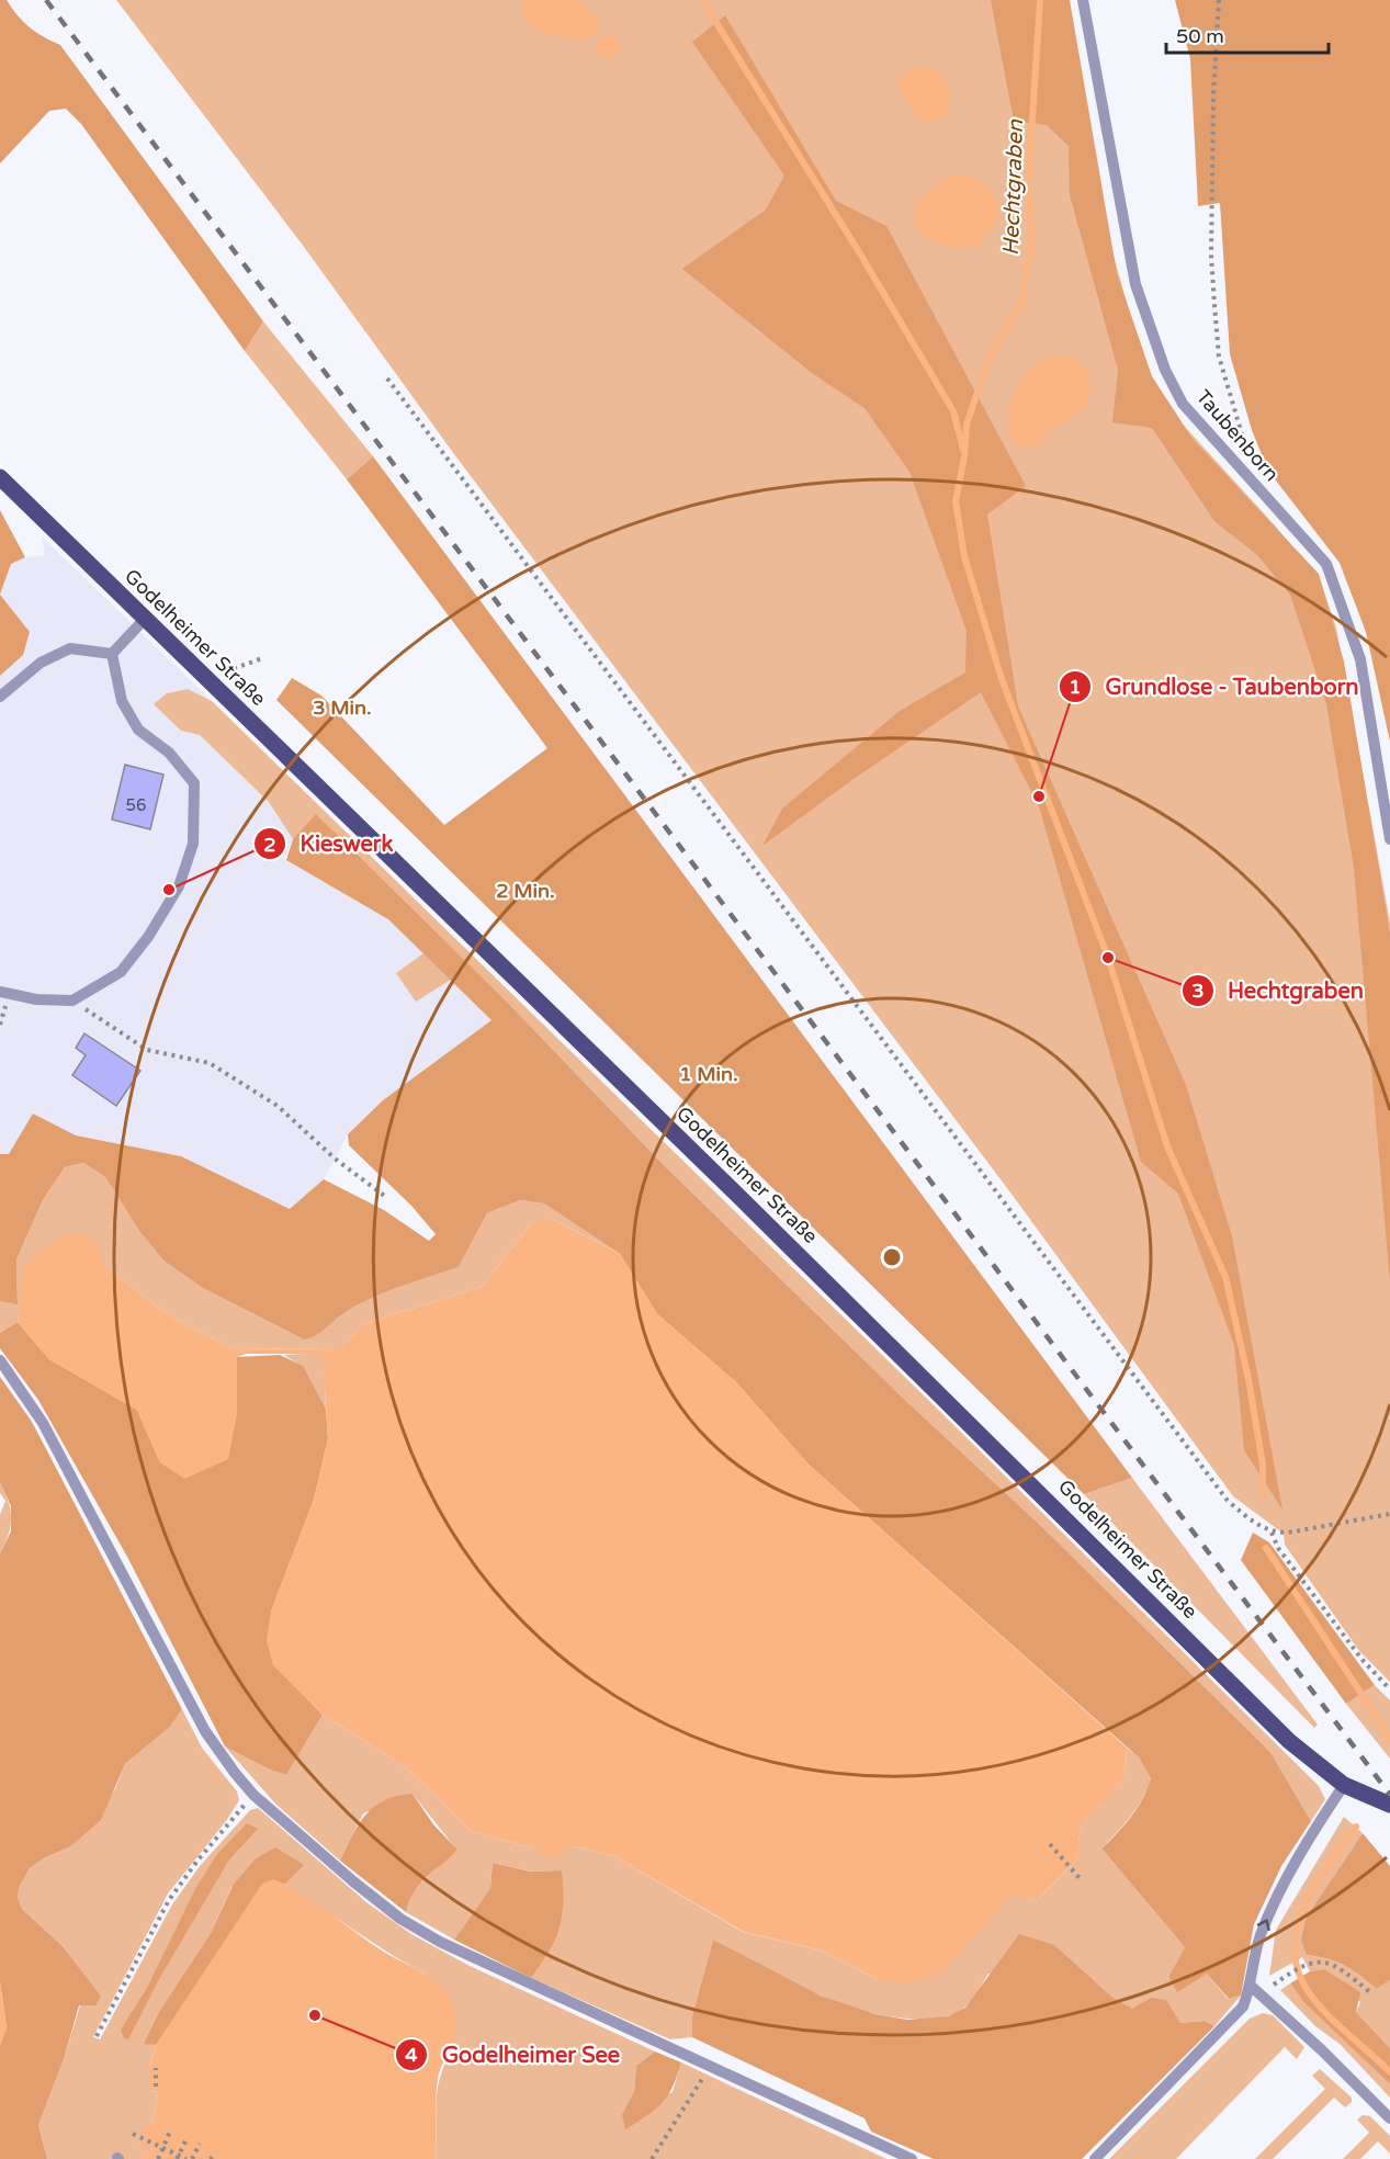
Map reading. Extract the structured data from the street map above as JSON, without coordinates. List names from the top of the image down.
{
  "streets": {
    "main road": ["Godelheimer Straße"],
    "lane": ["Taubenborn"]
  },
  "water": ["Hechtgraben"],
  "places": [
    "Grundlose - Taubenborn",
    "Kieswerk",
    "Hechtgraben",
    "Godelheimer See"
  ],
  "house_numbers": ["56"],
  "scale_bar": "50 m",
  "rings": ["3 Min.", "2 Min.", "1 Min."]
}
